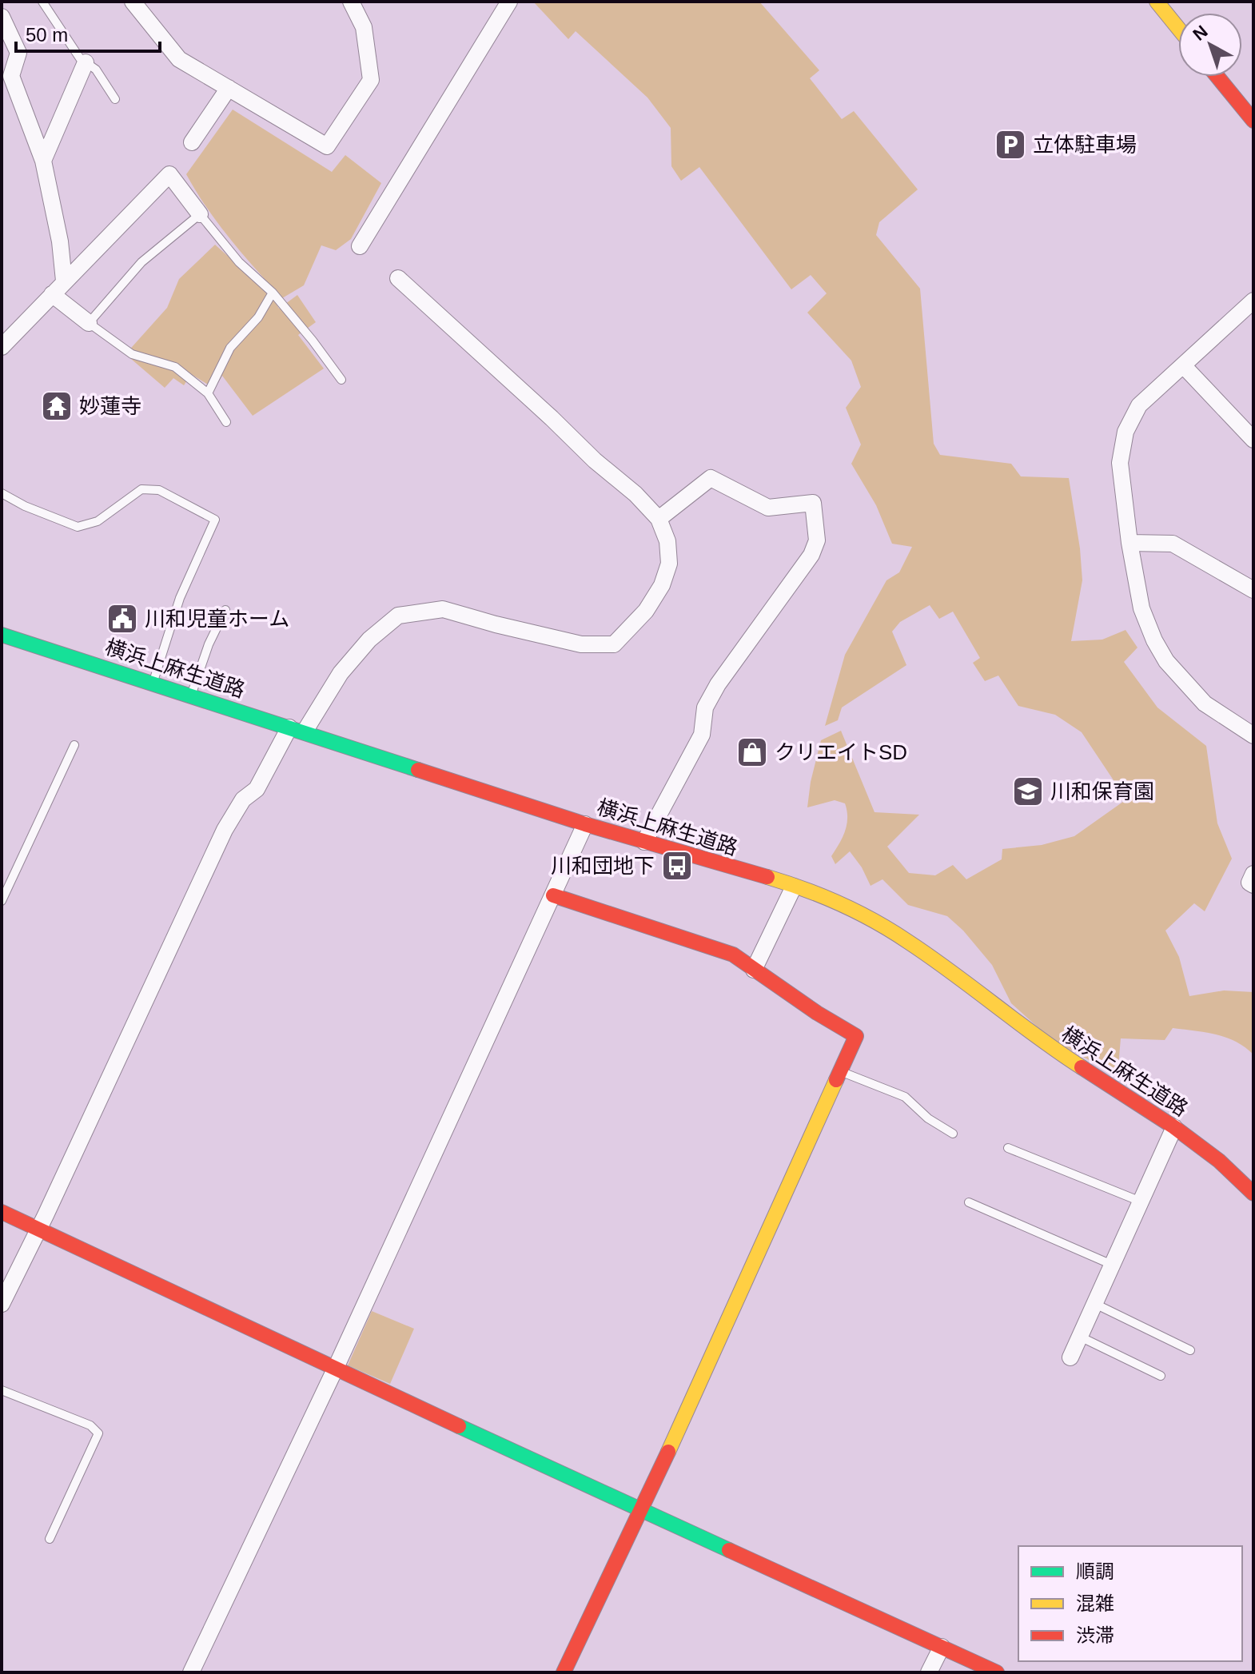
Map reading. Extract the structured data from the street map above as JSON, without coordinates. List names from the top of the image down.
{
  "streets": {
    "street": ["横浜上麻生道路"]
  },
  "places": {
    "parking": ["立体駐車場"],
    "temple": ["妙蓮寺"],
    "public building": ["川和児童ホーム"],
    "shop": ["クリエイトSD"],
    "school or university": ["川和保育園"],
    "bus stop": ["川和団地下"]
  },
  "legend": ["順調", "混雑", "渋滞"],
  "scale_bar": "50 m",
  "north": "top left"
}
